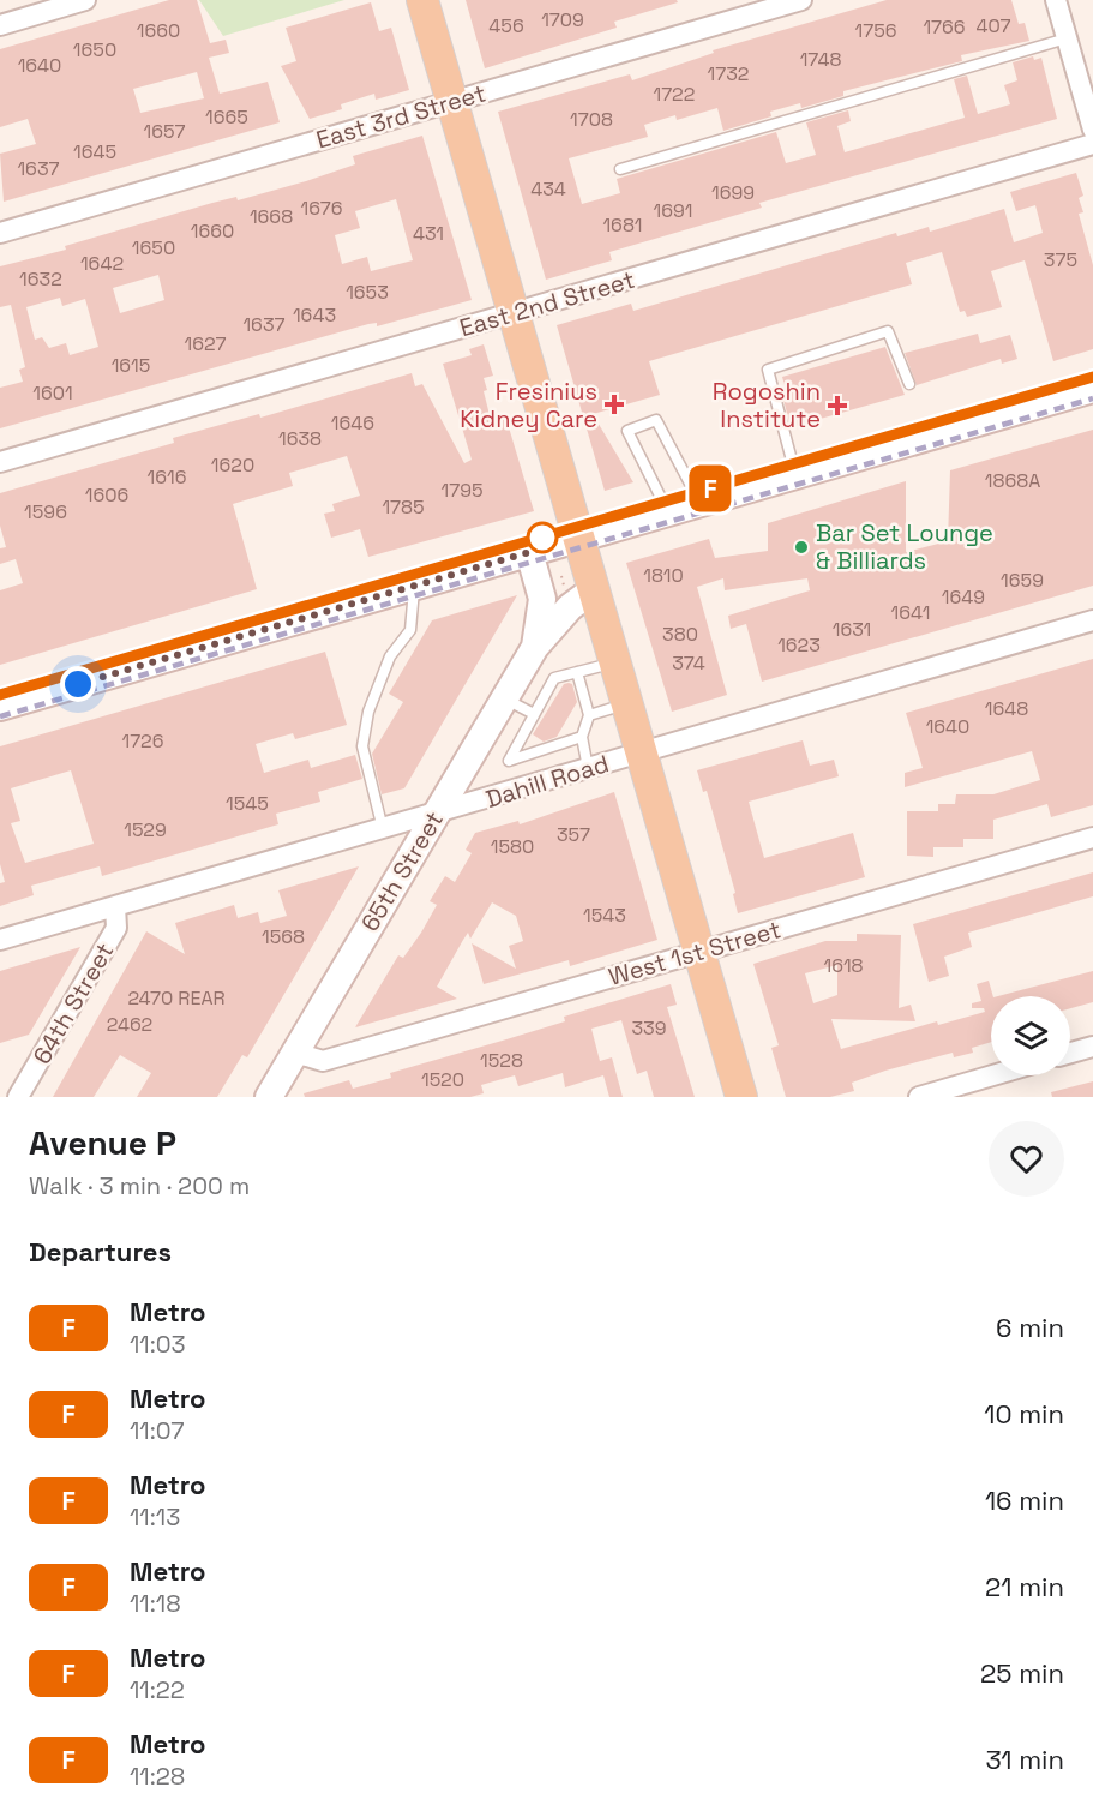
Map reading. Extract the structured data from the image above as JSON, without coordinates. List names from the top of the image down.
{
  "streets": {
    "main road": ["65th Street"],
    "street": [
      "East 3rd Street",
      "East 2nd Street",
      "Dahill Road",
      "West 1st Street",
      "64th Street"
    ]
  },
  "crossings": [
    ["Dahill Road", "65th Street"],
    ["Dahill Road", "64th Street"],
    ["65th Street", "West 1st Street"]
  ],
  "places": {
    "health": ["Fresinius Kidney Care", "Rogoshin Institute"],
    "other": ["Bar Set Lounge & Billiards"]
  },
  "lines": ["metro line F"],
  "house_numbers": [
    "1709",
    "456",
    "407",
    "1766",
    "1660",
    "1756",
    "1650",
    "1748",
    "1640",
    "1732",
    "1722",
    "1665",
    "1708",
    "1657",
    "1645",
    "1637",
    "434",
    "1699",
    "1676",
    "1691",
    "1668",
    "1681",
    "1660",
    "431",
    "1650",
    "375",
    "1642",
    "1632",
    "1653",
    "1643",
    "1637",
    "1627",
    "1615",
    "1601",
    "1646",
    "1638",
    "1620",
    "1616",
    "1868A",
    "1795",
    "1606",
    "1785",
    "1596",
    "1810",
    "1659",
    "1649",
    "1641",
    "1631",
    "380",
    "1623",
    "374",
    "1648",
    "1640",
    "1726",
    "1545",
    "1529",
    "357",
    "1580",
    "1543",
    "1568",
    "1618",
    "2470 REAR",
    "2462",
    "339",
    "1528",
    "1520"
  ],
  "page": {
    "on_map": "F",
    "heading": [
      ["Avenue P", "Walk · 3 min · 200 m"],
      "Departures"
    ],
    "list": [
      {
        "mark": "F",
        "name": "Metro",
        "note": "11:03",
        "value": "6 min"
      },
      {
        "mark": "F",
        "name": "Metro",
        "note": "11:07",
        "value": "10 min"
      },
      {
        "mark": "F",
        "name": "Metro",
        "note": "11:13",
        "value": "16 min"
      },
      {
        "mark": "F",
        "name": "Metro",
        "note": "11:18",
        "value": "21 min"
      },
      {
        "mark": "F",
        "name": "Metro",
        "note": "11:22",
        "value": "25 min"
      },
      {
        "mark": "F",
        "name": "Metro",
        "note": "11:28",
        "value": "31 min"
      }
    ]
  }
}
